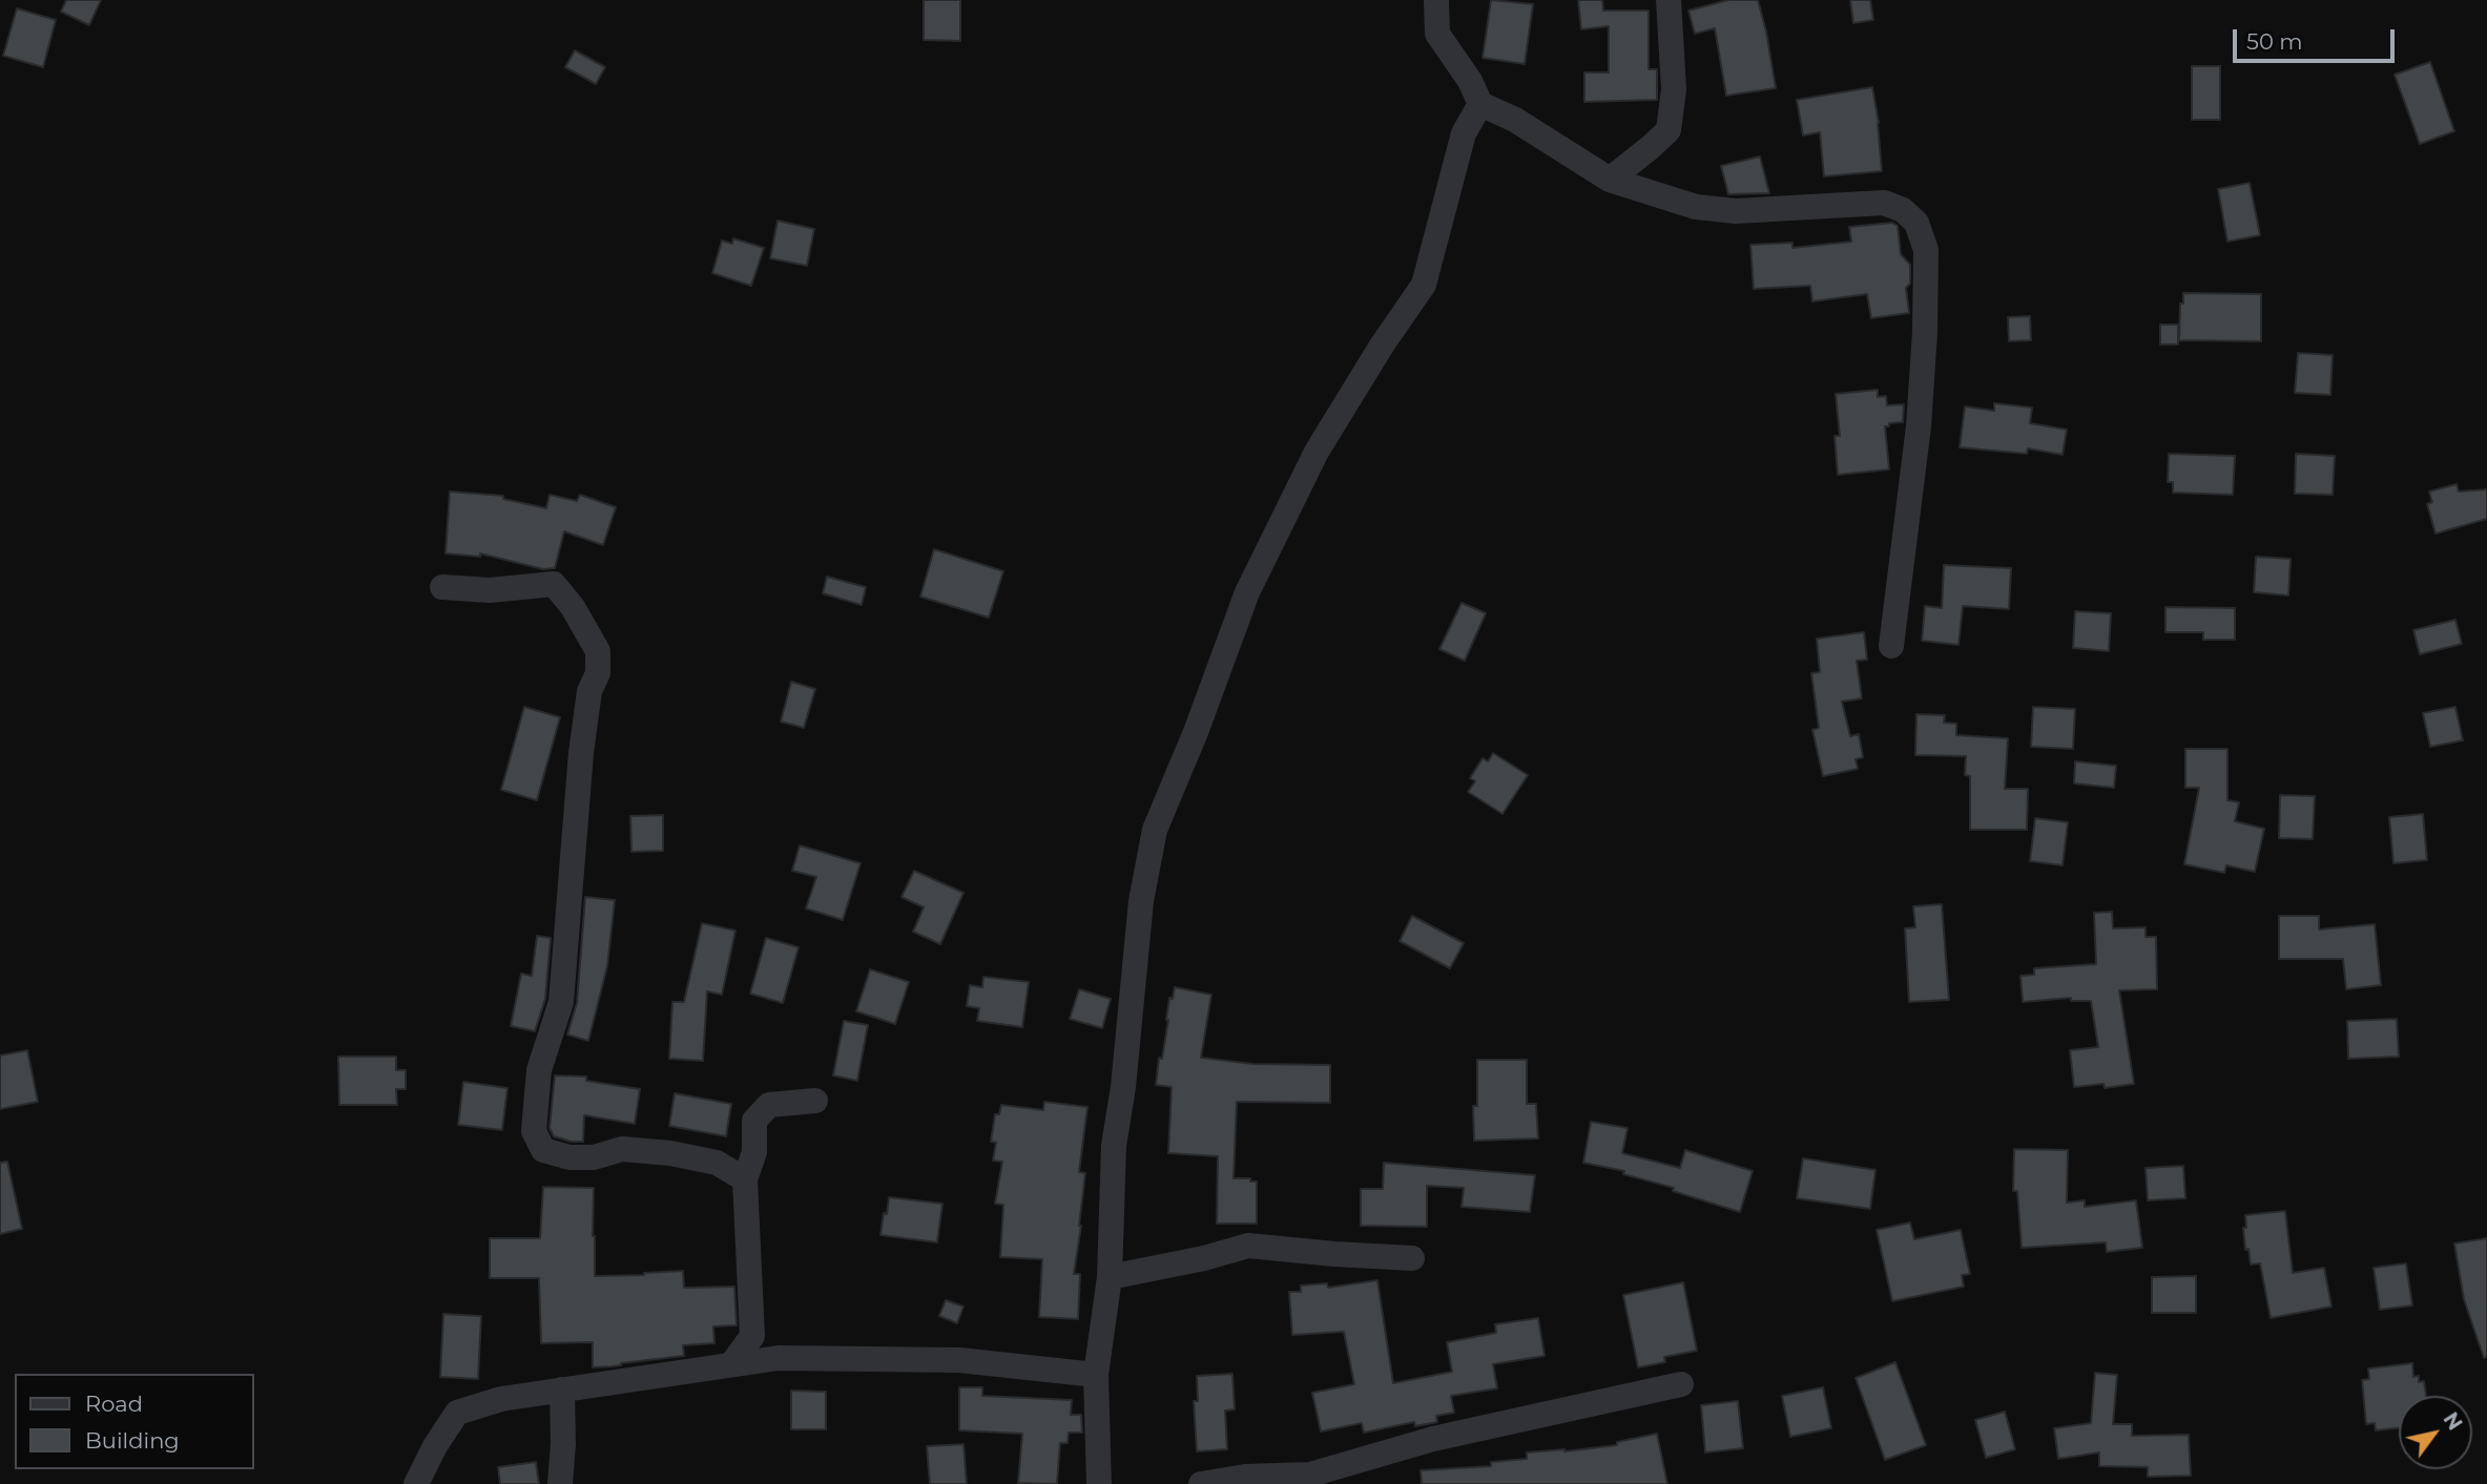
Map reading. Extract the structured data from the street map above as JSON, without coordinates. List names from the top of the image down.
{
  "legend": ["Road", "Building"],
  "scale_bar": "50 m",
  "north": "top right"
}
